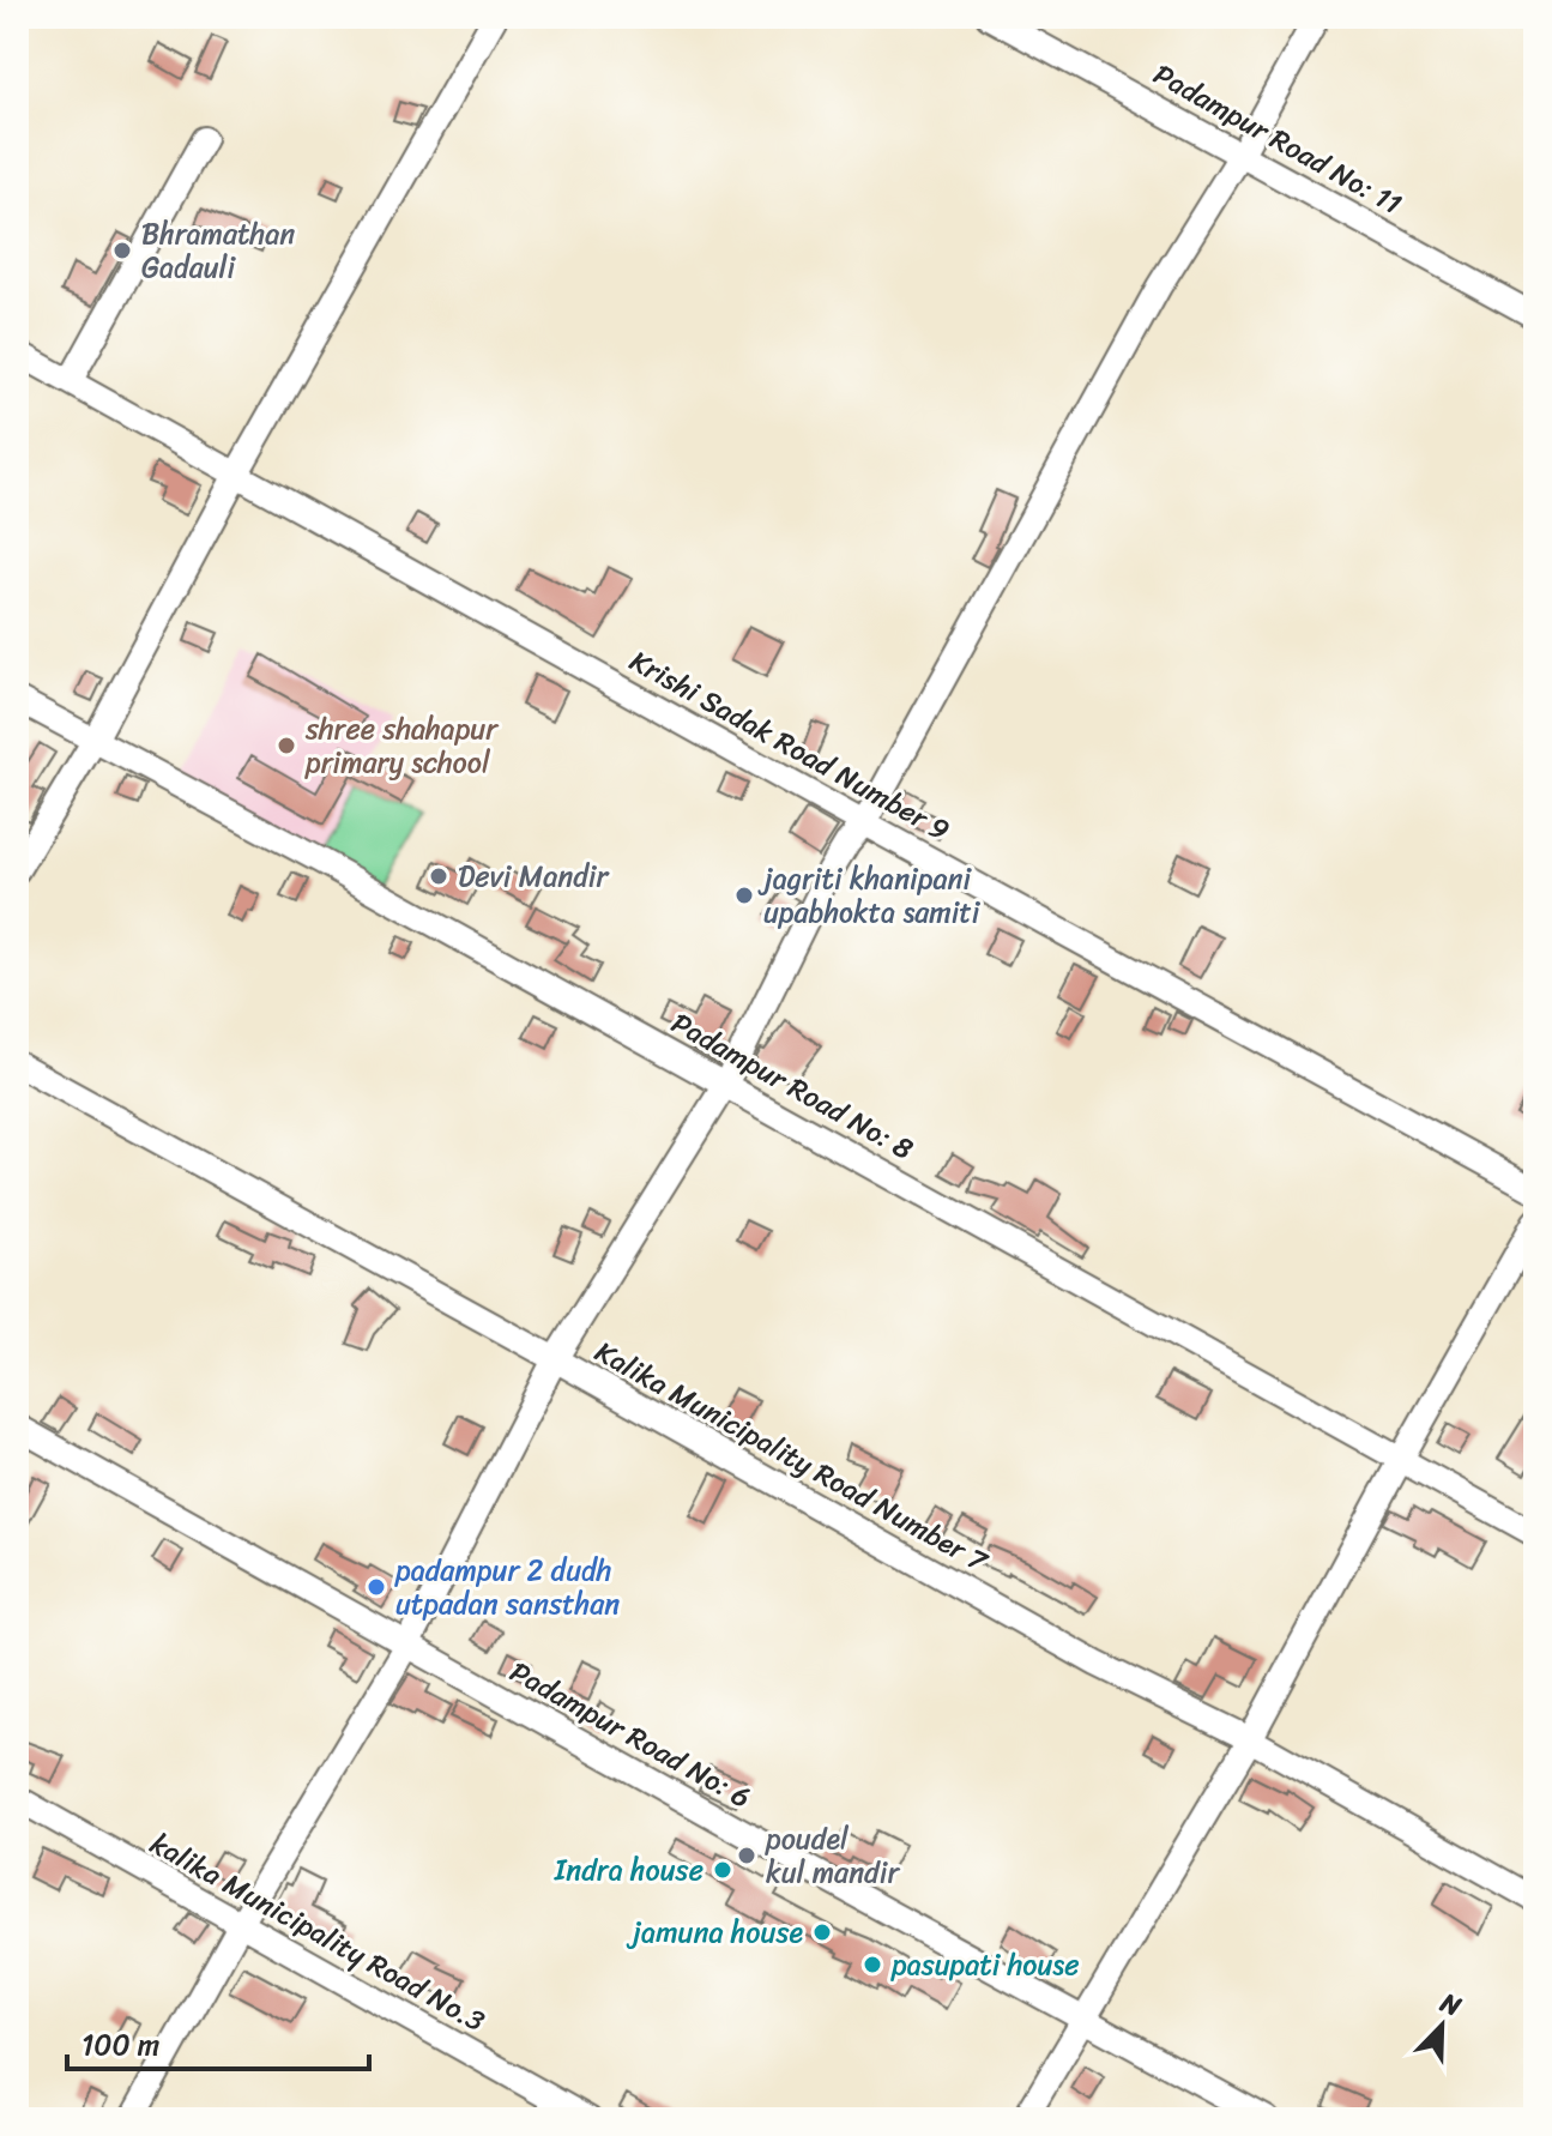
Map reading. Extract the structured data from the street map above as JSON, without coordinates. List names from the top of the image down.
{
  "streets": {
    "street": [
      "Padampur Road No: 11",
      "Krishi Sadak Road Number 9",
      "Padampur Road No: 8",
      "Kalika Municipality Road Number 7",
      "Padampur Road No: 6",
      "kalika Municipality Road No.3"
    ]
  },
  "places": [
    "Bhramathan Gadauli",
    "shree shahapur primary school",
    "Devi Mandir",
    "jagriti khanipani upabhokta samiti",
    "padampur 2 dudh utpadan sansthan",
    "poudel kul mandir",
    "Indra house",
    "jamuna house",
    "pasupati house"
  ],
  "scale_bar": "100 m",
  "north": "top right"
}
